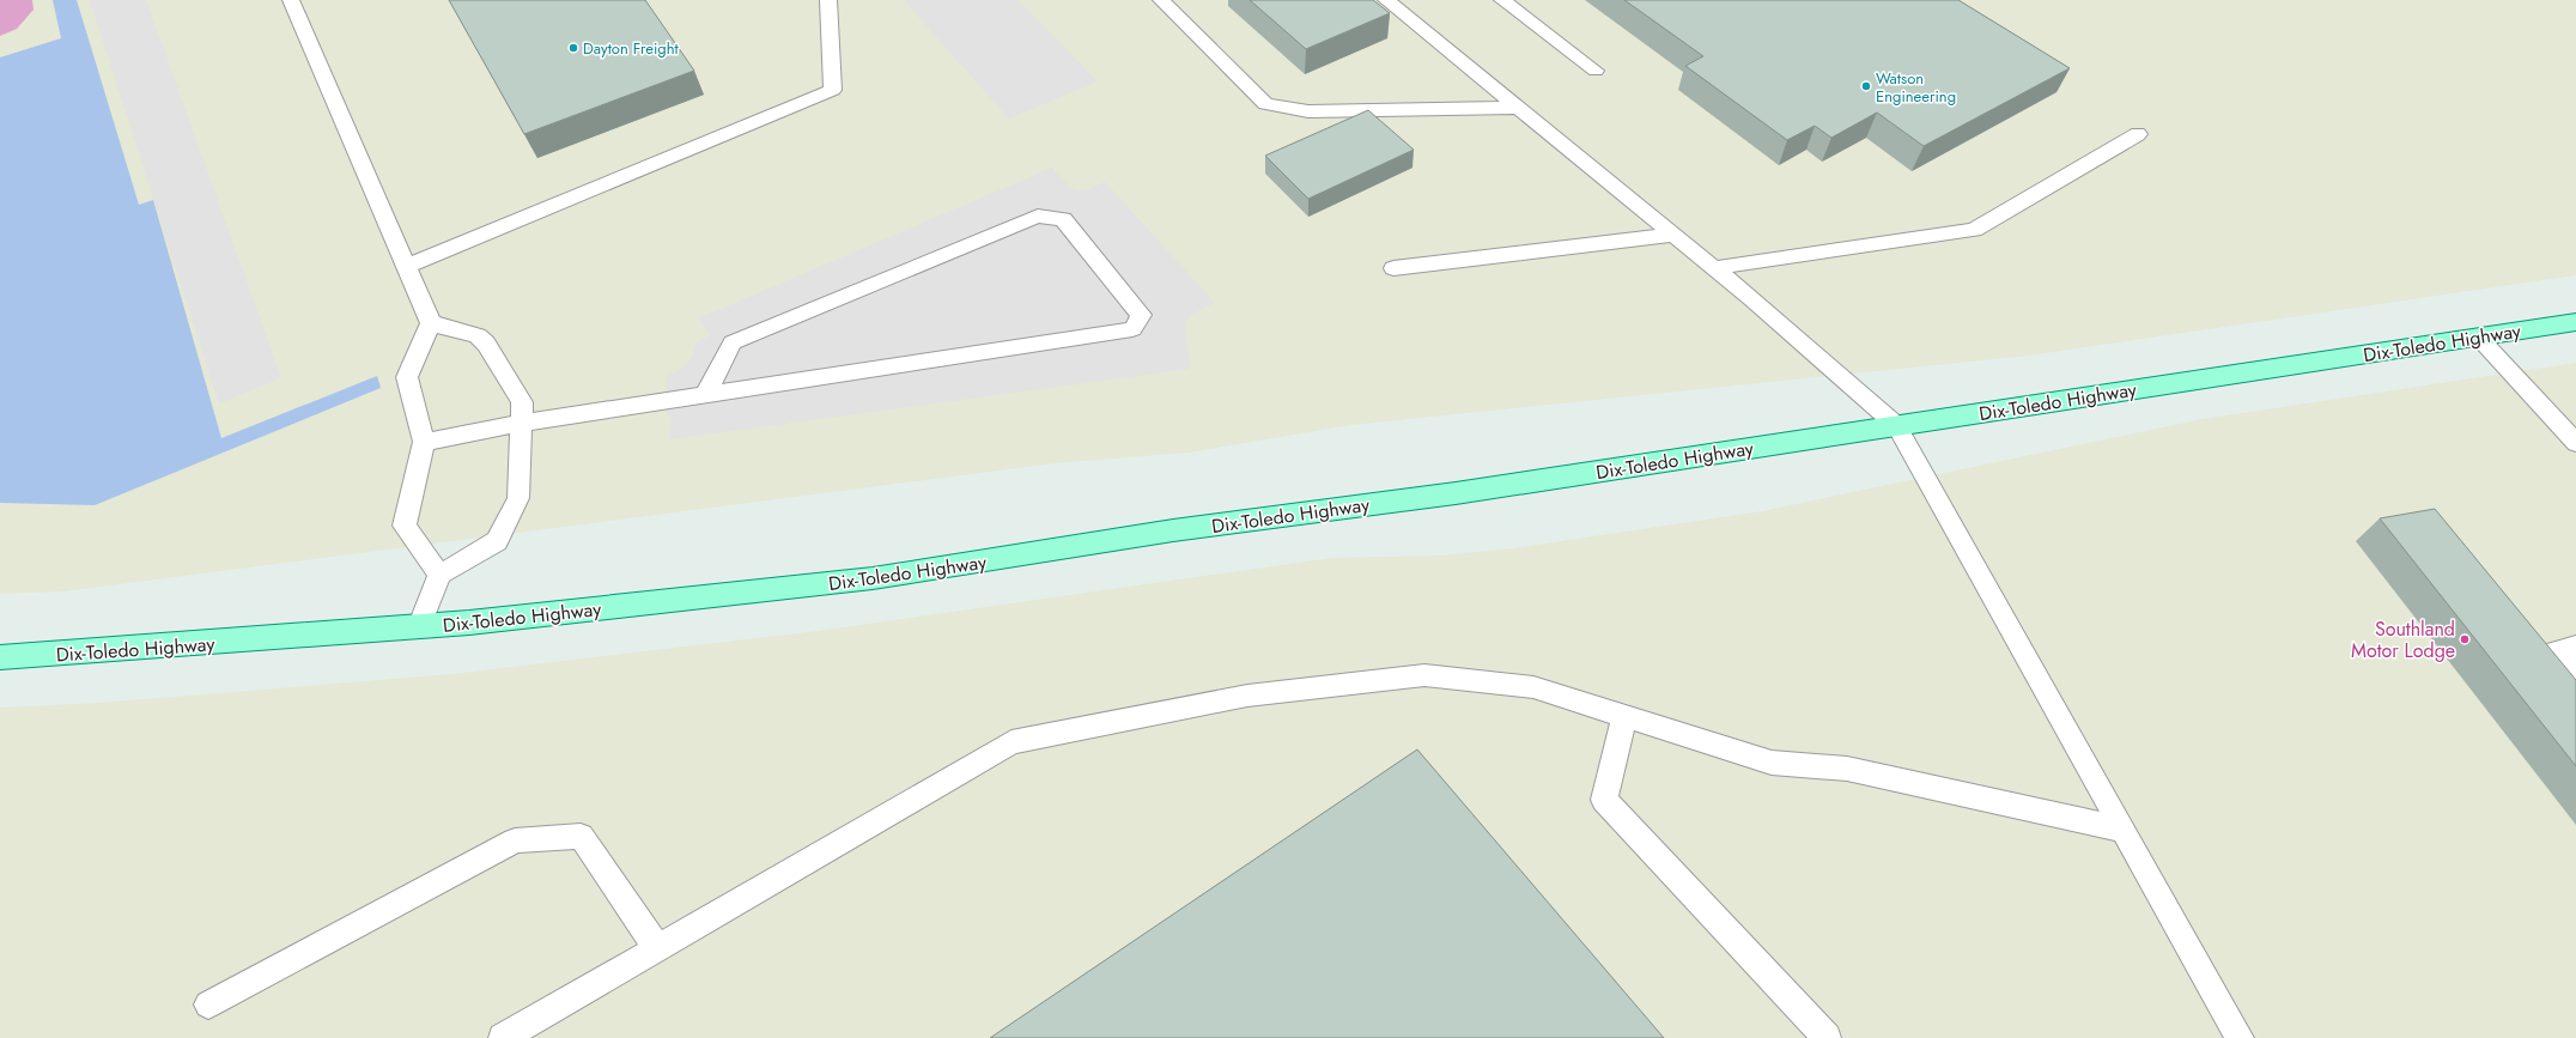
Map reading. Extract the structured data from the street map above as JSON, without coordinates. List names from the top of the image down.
{
  "streets": {
    "main road": ["Dix-Toledo Highway"]
  },
  "places": ["Dayton Freight", "Watson Engineering", "Southland Motor Lodge"]
}
